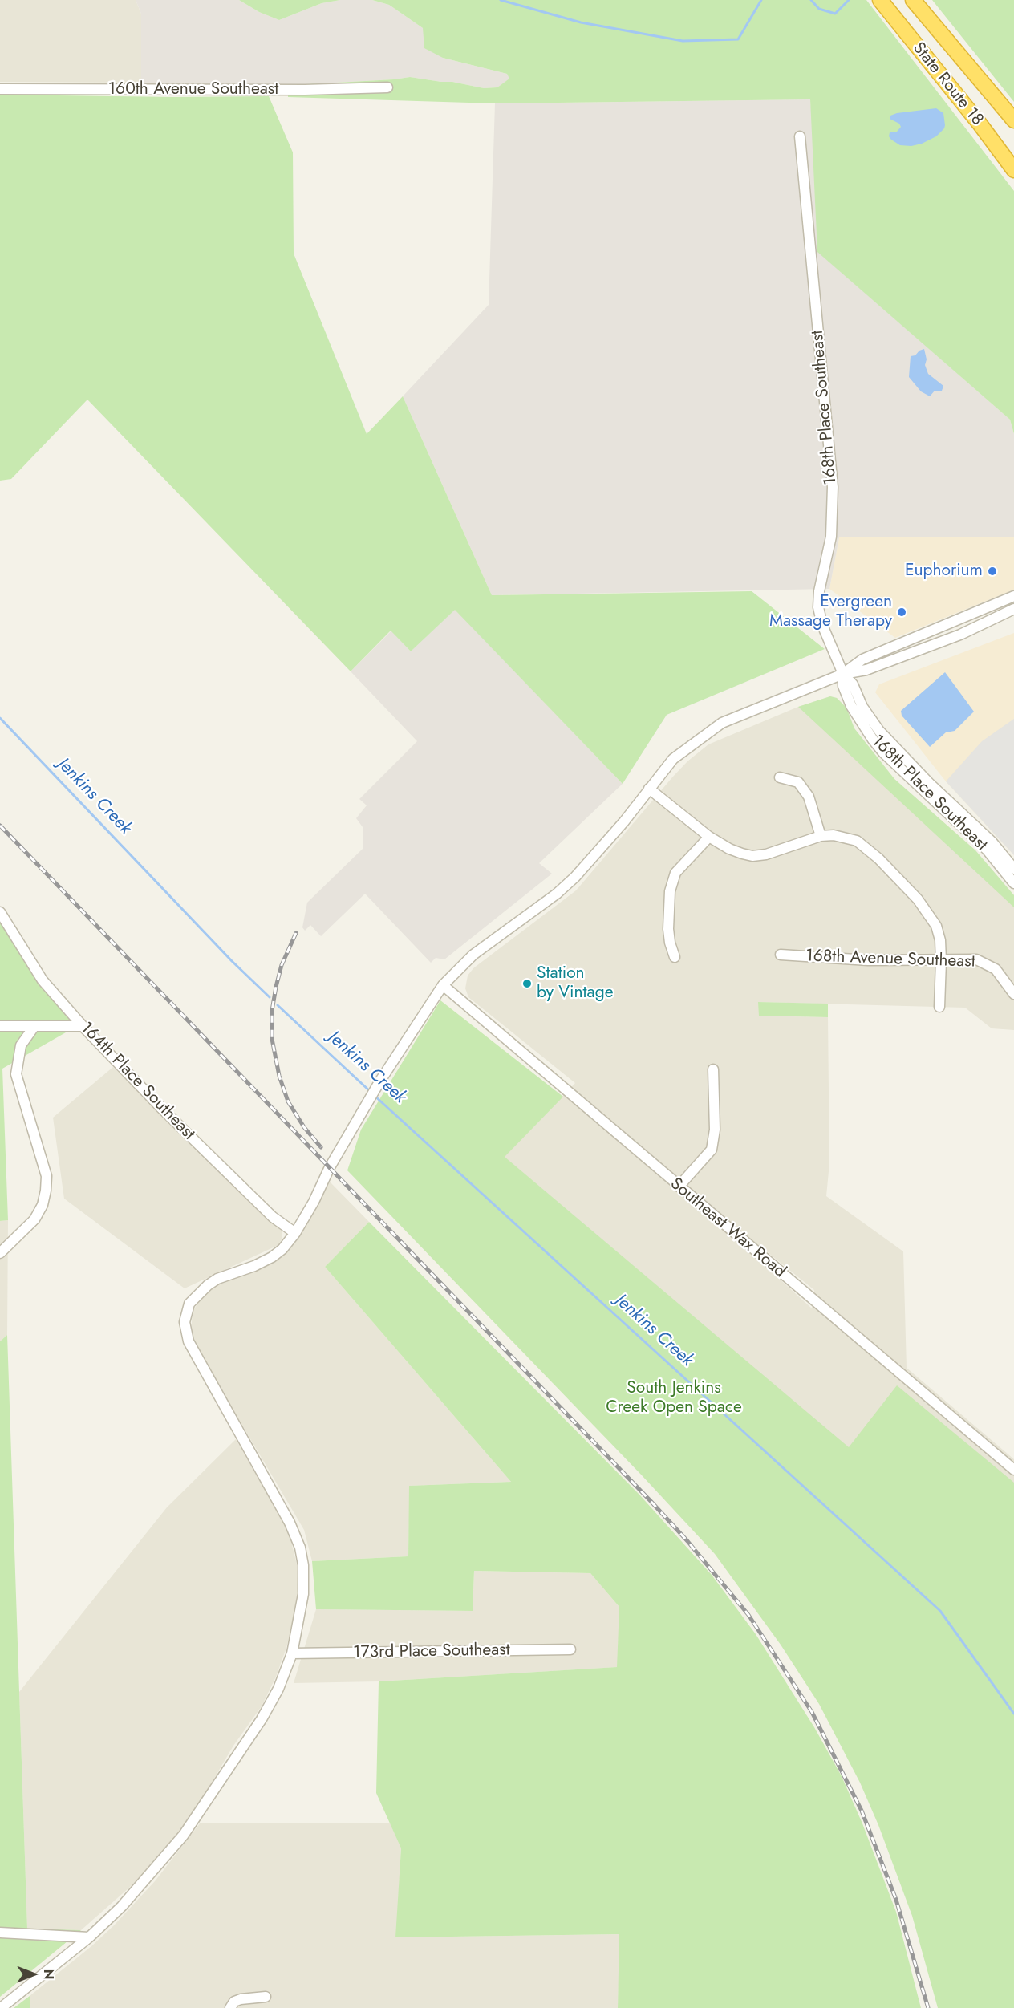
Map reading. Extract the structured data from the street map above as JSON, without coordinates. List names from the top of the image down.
{
  "streets": {
    "highway": ["State Route 18"],
    "street": [
      "160th Avenue Southeast",
      "168th Place Southeast",
      "168th Avenue Southeast",
      "164th Place Southeast",
      "Southeast Wax Road",
      "173rd Place Southeast"
    ]
  },
  "water": ["Jenkins Creek"],
  "parks": ["South Jenkins Creek Open Space"],
  "places": ["Euphorium", "Evergreen Massage Therapy", "Station by Vintage"],
  "north": "right"
}
